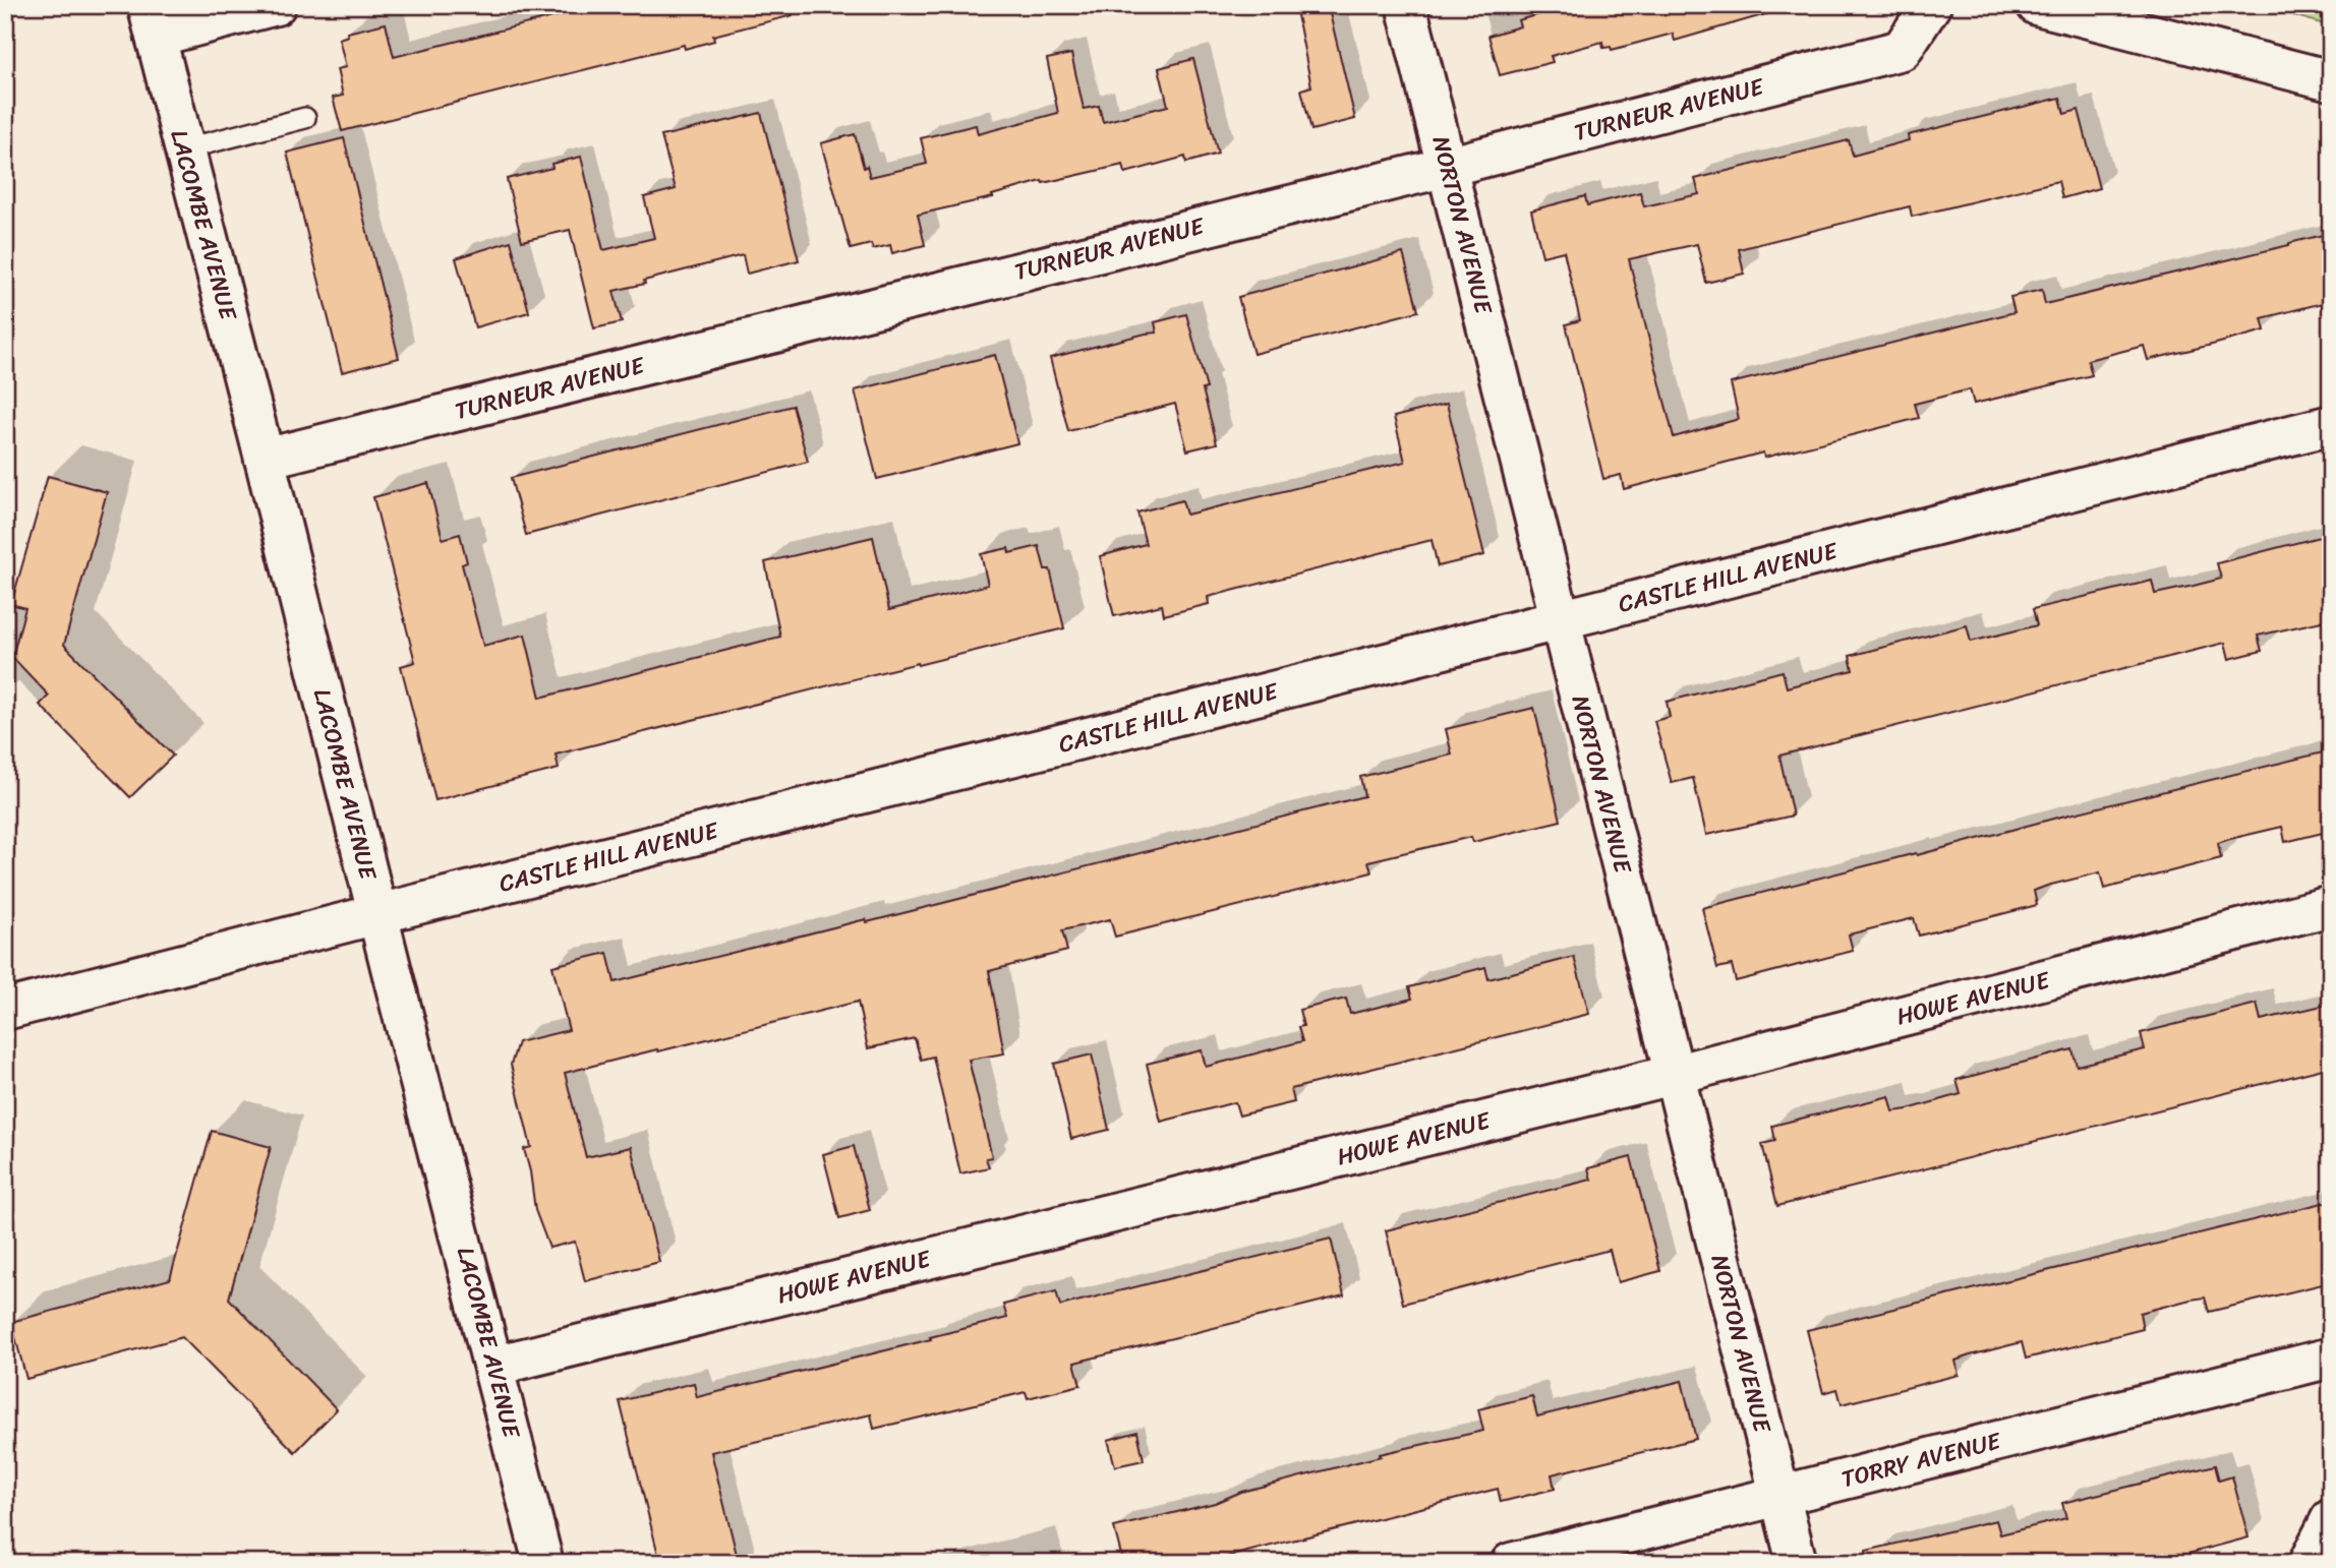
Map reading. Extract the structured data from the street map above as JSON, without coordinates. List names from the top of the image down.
{
  "streets": {
    "street": [
      "TURNEUR AVENUE",
      "LACOMBE AVENUE",
      "NORTON AVENUE",
      "CASTLE HILL AVENUE",
      "HOWE AVENUE",
      "TORRY AVENUE"
    ]
  },
  "crossings": [
    ["TURNEUR AVENUE", "LACOMBE AVENUE"],
    ["TURNEUR AVENUE", "NORTON AVENUE"],
    ["LACOMBE AVENUE", "CASTLE HILL AVENUE"],
    ["LACOMBE AVENUE", "HOWE AVENUE"],
    ["NORTON AVENUE", "CASTLE HILL AVENUE"],
    ["NORTON AVENUE", "HOWE AVENUE"],
    ["NORTON AVENUE", "TORRY AVENUE"]
  ]
}
